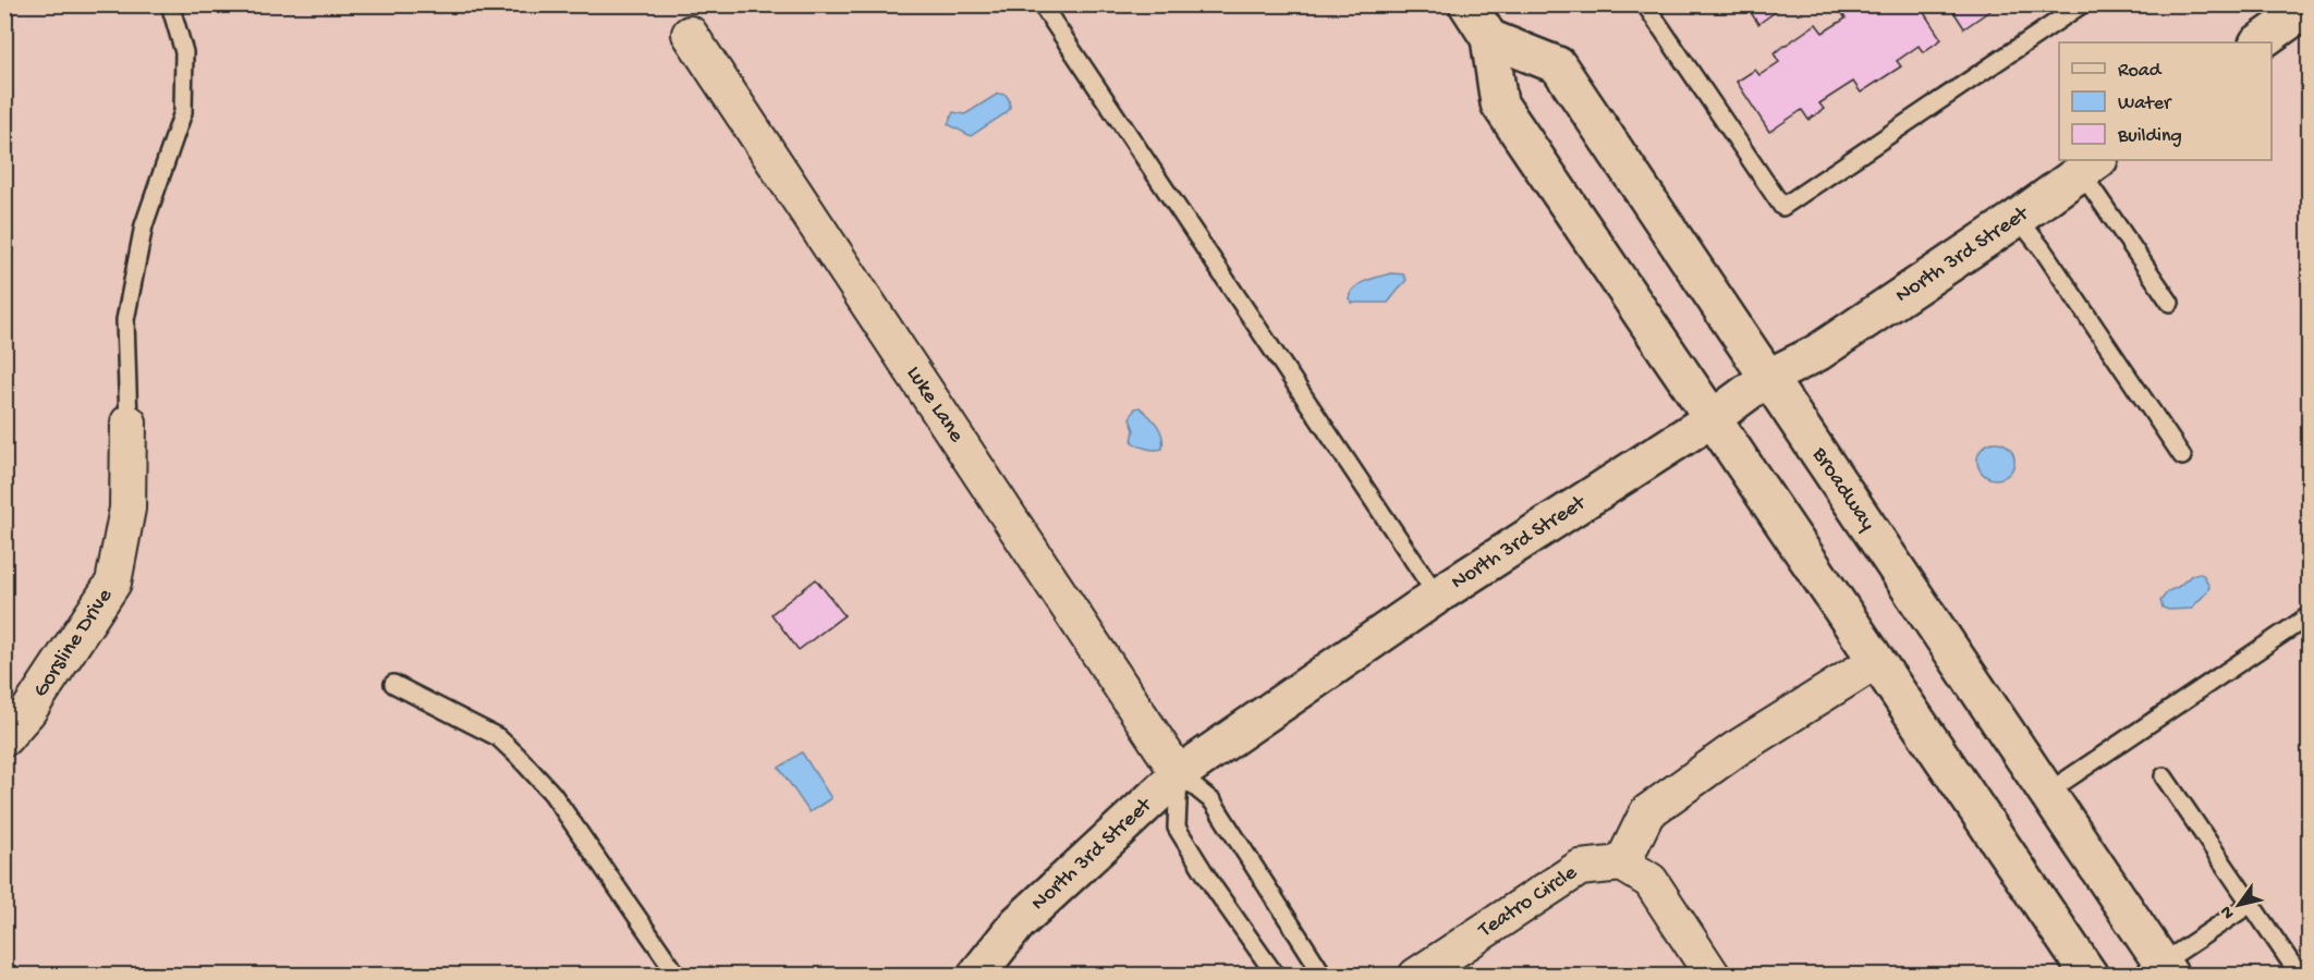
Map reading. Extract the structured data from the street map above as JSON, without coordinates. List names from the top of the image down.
{
  "streets": {
    "main road": ["North 3rd Street", "Broadway"],
    "street": ["Luke Lane", "Gorsline Drive", "Teatro Circle"]
  },
  "crossings": [
    ["North 3rd Street", "Luke Lane"],
    ["North 3rd Street", "Broadway"]
  ],
  "legend": ["Road", "Water", "Building"],
  "north": "bottom left"
}
